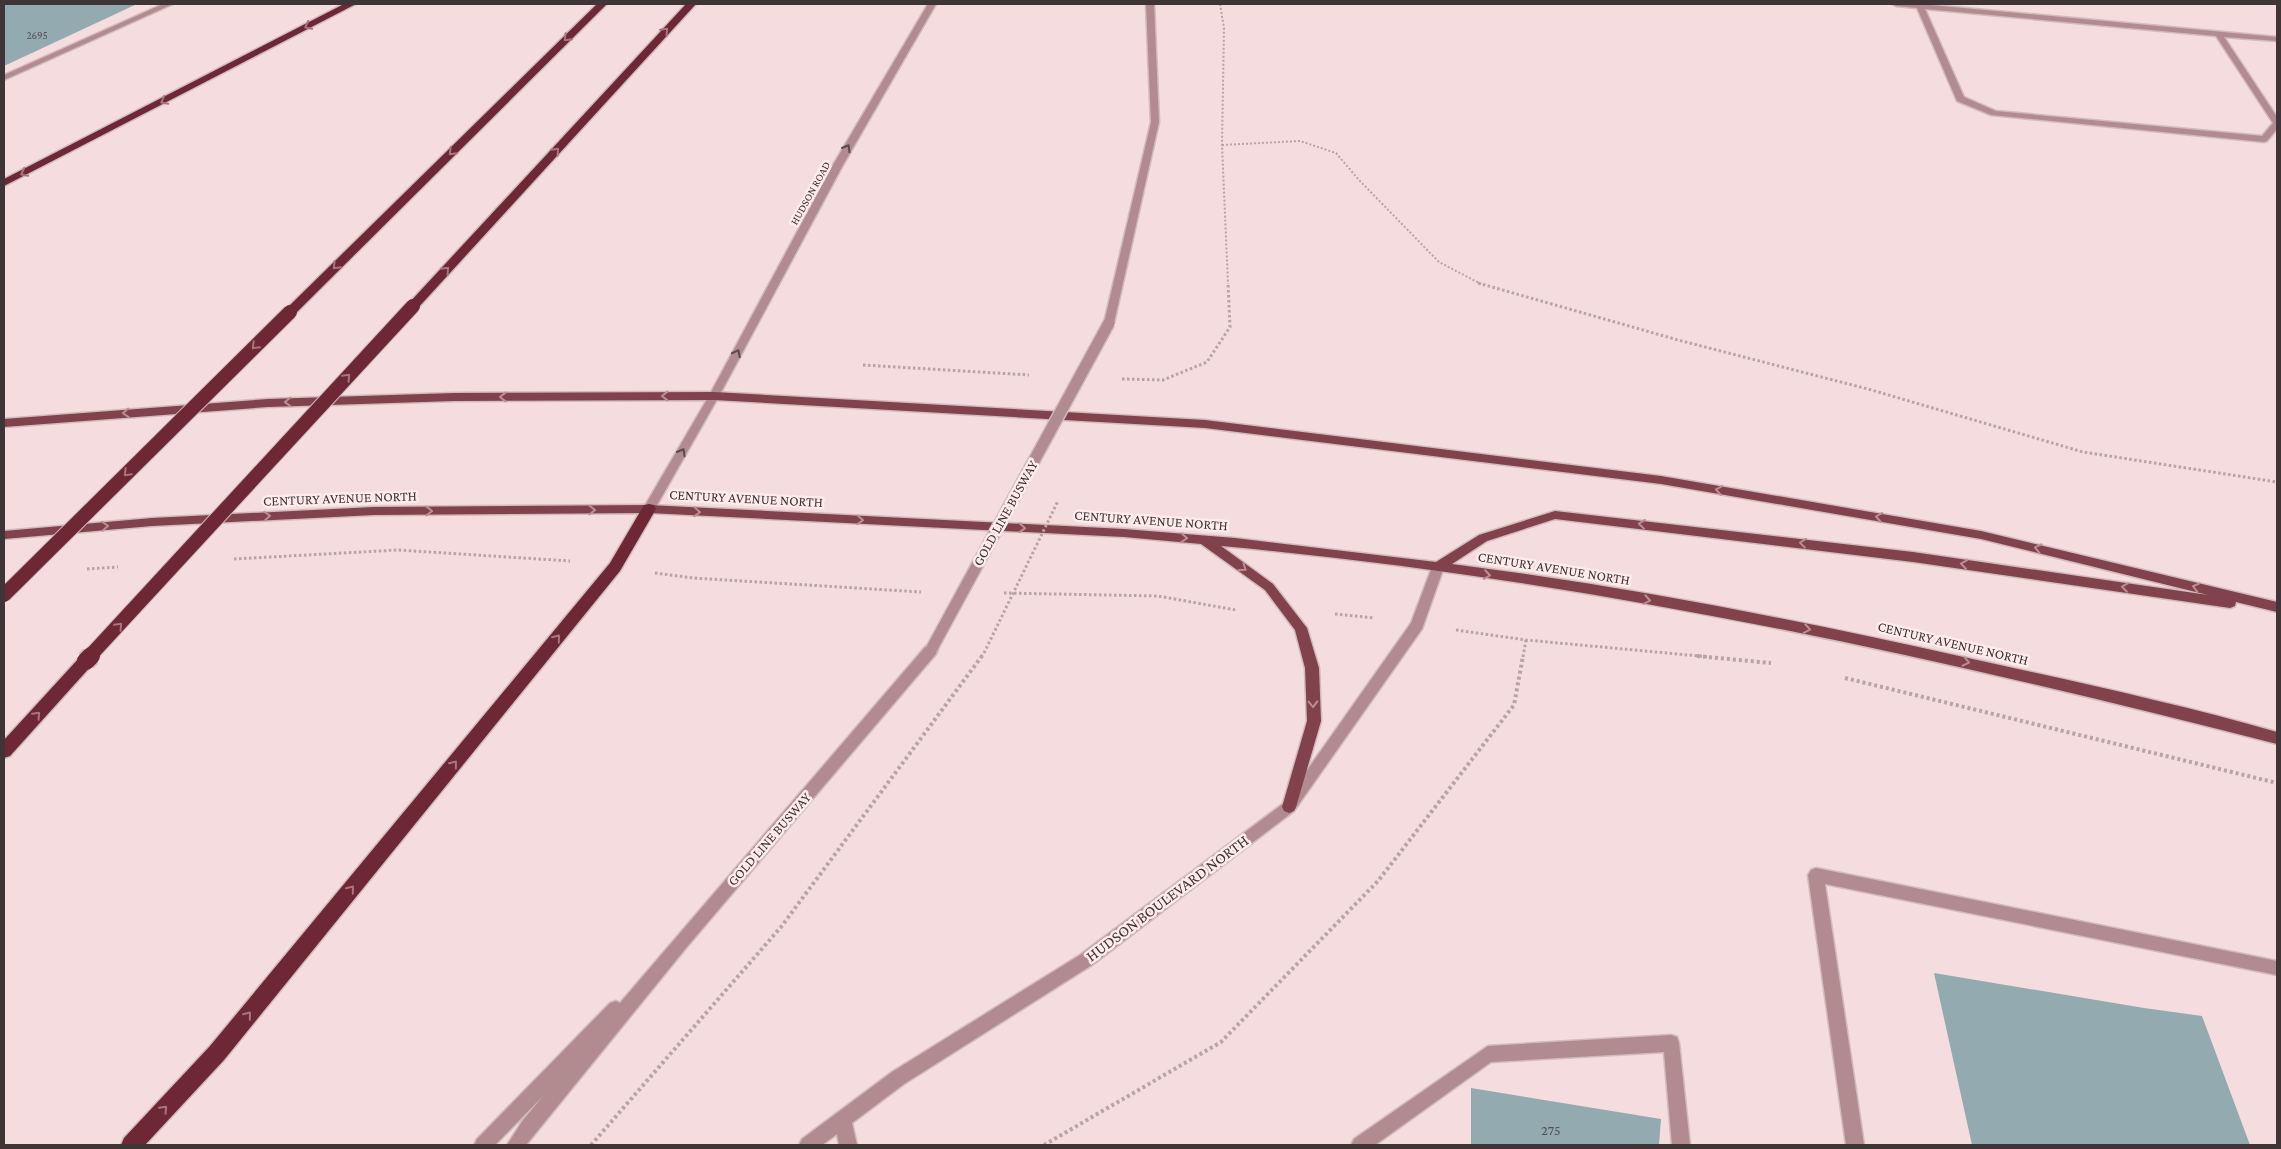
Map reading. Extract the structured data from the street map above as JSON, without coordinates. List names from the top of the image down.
{
  "streets": {
    "main road": ["CENTURY AVENUE NORTH"],
    "street": ["HUDSON ROAD", "GOLD LINE BUSWAY", "HUDSON BOULEVARD NORTH"]
  },
  "crossings": [
    ["HUDSON ROAD", "CENTURY AVENUE NORTH"],
    ["CENTURY AVENUE NORTH", "HUDSON BOULEVARD NORTH"]
  ],
  "one_way": ["HUDSON ROAD"],
  "house_numbers": ["2695", "275"]
}
